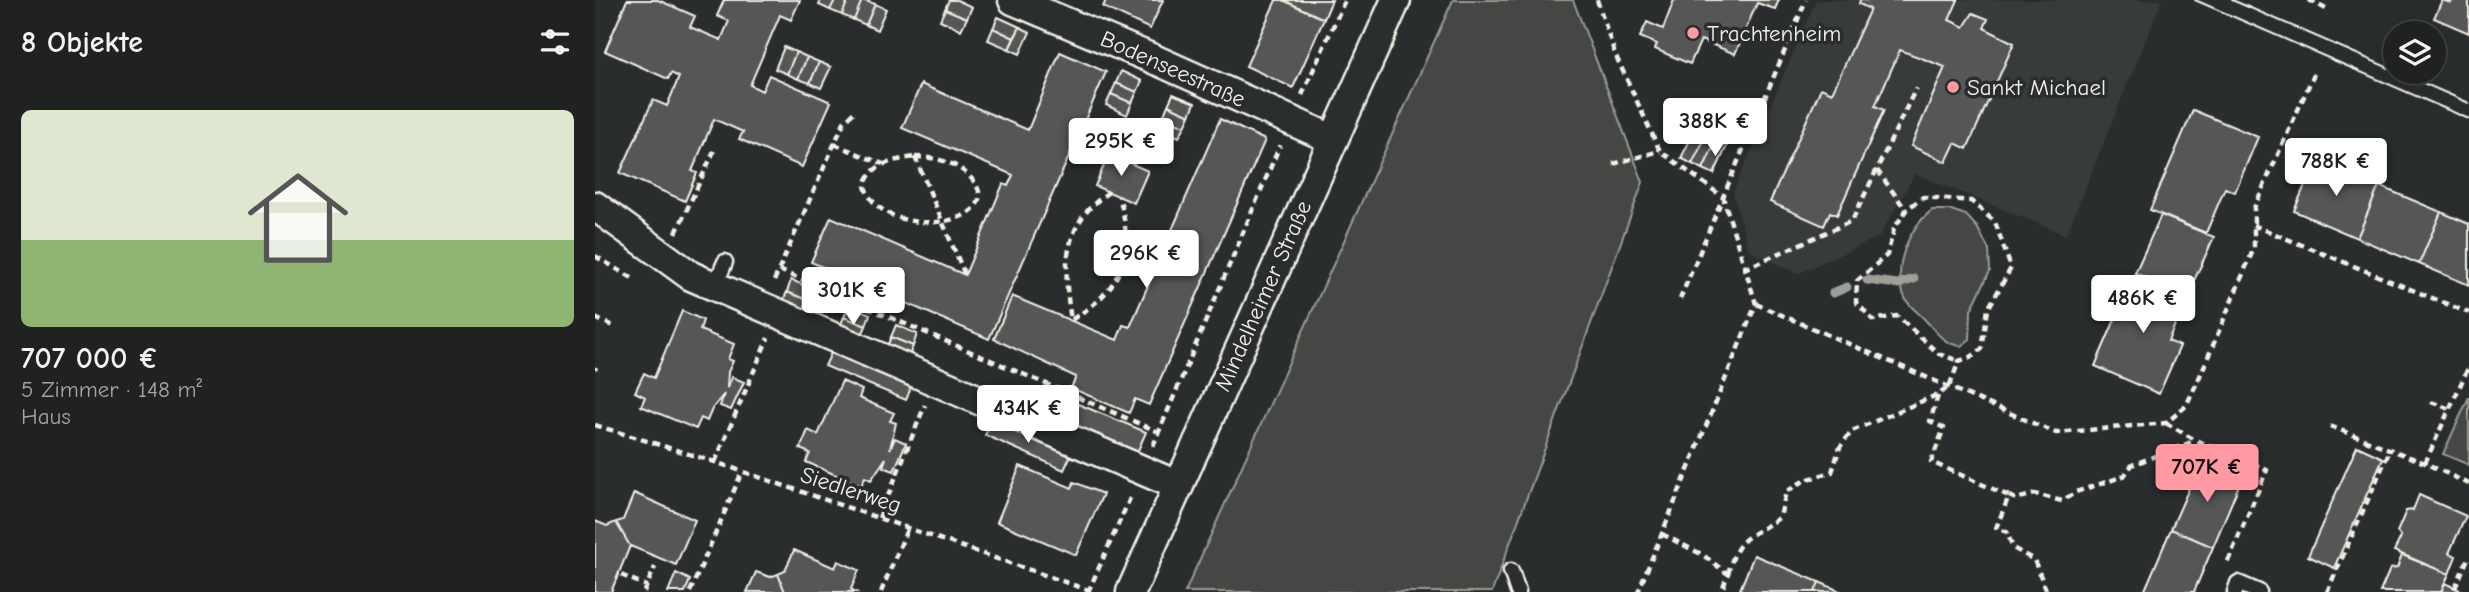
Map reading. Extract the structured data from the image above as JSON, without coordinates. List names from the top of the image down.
{
  "streets": {
    "street": ["Bodenseestraße", "Mindelheimer Straße"],
    "path": ["Siedlerweg"]
  },
  "crossings": [
    ["Bodenseestraße", "Mindelheimer Straße"]
  ],
  "places": ["Trachtenheim", "Sankt Michael"],
  "page": {
    "heading": "8 Objekte",
    "list": [
      {
        "name": "707 000 €",
        "note": "5 Zimmer · 148 m² · Haus"
      }
    ],
    "price": [
      "388K €",
      "295K €",
      "788K €",
      "296K €",
      "301K €",
      "486K €",
      "434K €",
      "707K €"
    ]
  }
}
